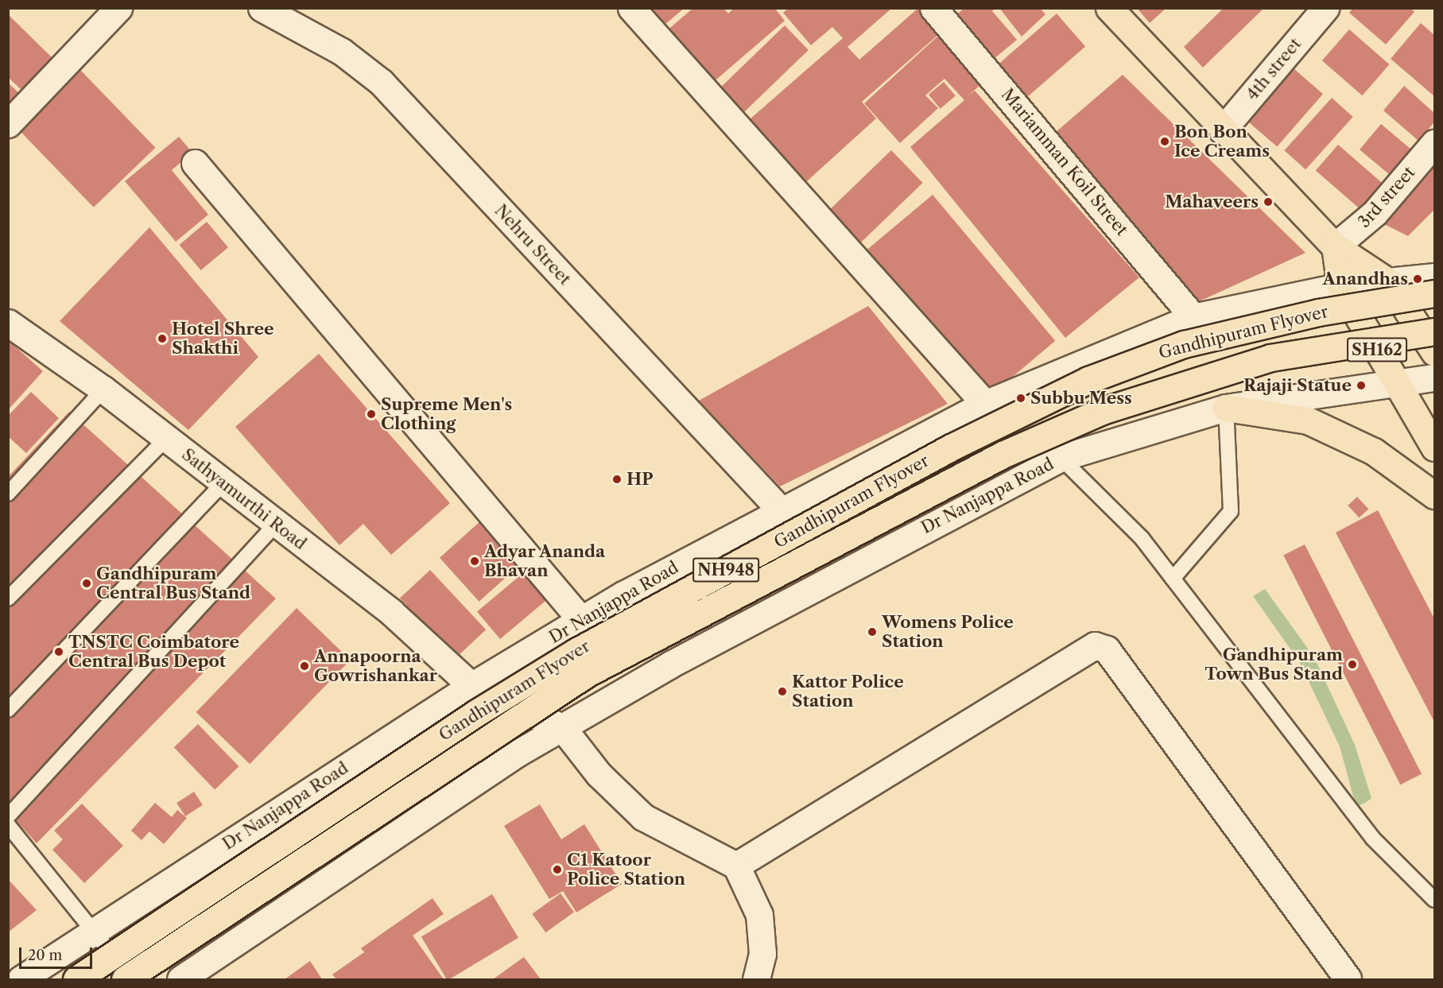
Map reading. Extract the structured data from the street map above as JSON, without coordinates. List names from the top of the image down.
{
  "streets": {
    "main road": ["Gandhipuram Flyover", "SH162", "NH948"],
    "street": [
      "4th street",
      "Mariamman Koil Street",
      "3rd street",
      "Nehru Street",
      "Dr Nanjappa Road",
      "Sathyamurthi Road"
    ]
  },
  "crossings": [
    ["4th street", "SH162"],
    ["Mariamman Koil Street", "Dr Nanjappa Road"],
    ["3rd street", "SH162"],
    ["Nehru Street", "Dr Nanjappa Road"],
    ["SH162", "Dr Nanjappa Road"],
    ["Dr Nanjappa Road", "Sathyamurthi Road"]
  ],
  "places": [
    "Bon Bon Ice Creams",
    "Mahaveers",
    "Anandhas",
    "Hotel Shree Shakthi",
    "Rajaji Statue",
    "Subbu Mess",
    "Supreme Men's Clothing",
    "HP",
    "Adyar Ananda Bhavan",
    "Gandhipuram Central Bus Stand",
    "Womens Police Station",
    "TNSTC Coimbatore Central Bus Depot",
    "Gandhipuram Town Bus Stand",
    "Annapoorna Gowrishankar",
    "Kattor Police Station",
    "C1 Katoor Police Station"
  ],
  "scale_bar": "20 m"
}
